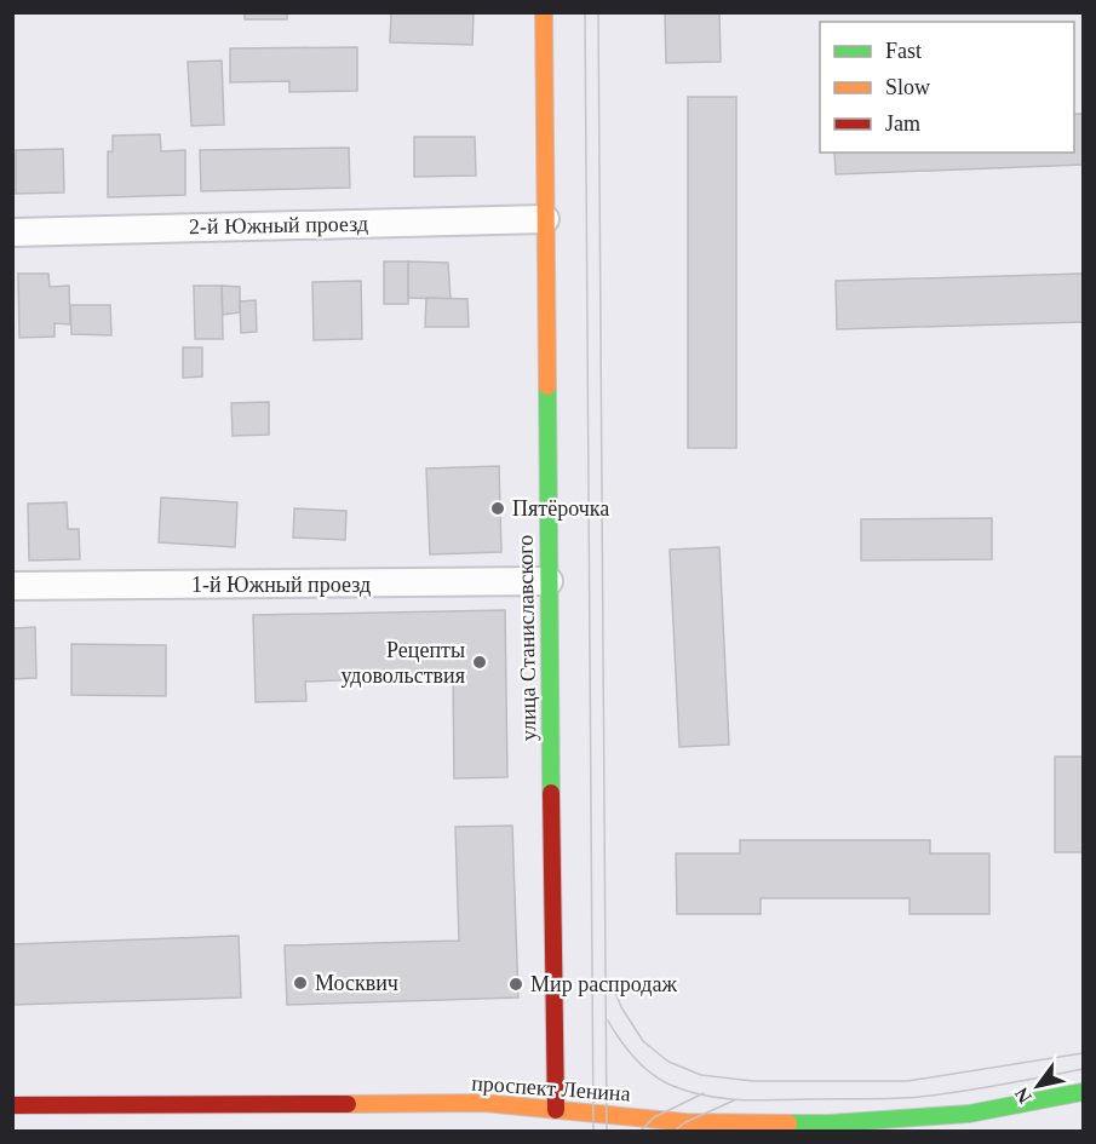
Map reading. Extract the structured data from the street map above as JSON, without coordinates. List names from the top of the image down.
{
  "streets": {
    "main road": ["улица Станиславского", "проспект Ленина"],
    "street": ["2-й Южный проезд", "1-й Южный проезд"]
  },
  "crossings": [
    ["2-й Южный проезд", "улица Станиславского"],
    ["1-й Южный проезд", "улица Станиславского"],
    ["улица Станиславского", "проспект Ленина"]
  ],
  "places": [
    "Пятёрочка",
    "Рецепты удовольствия",
    "Москвич",
    "Мир распродаж"
  ],
  "legend": ["Fast", "Slow", "Jam"],
  "north": "bottom left"
}
